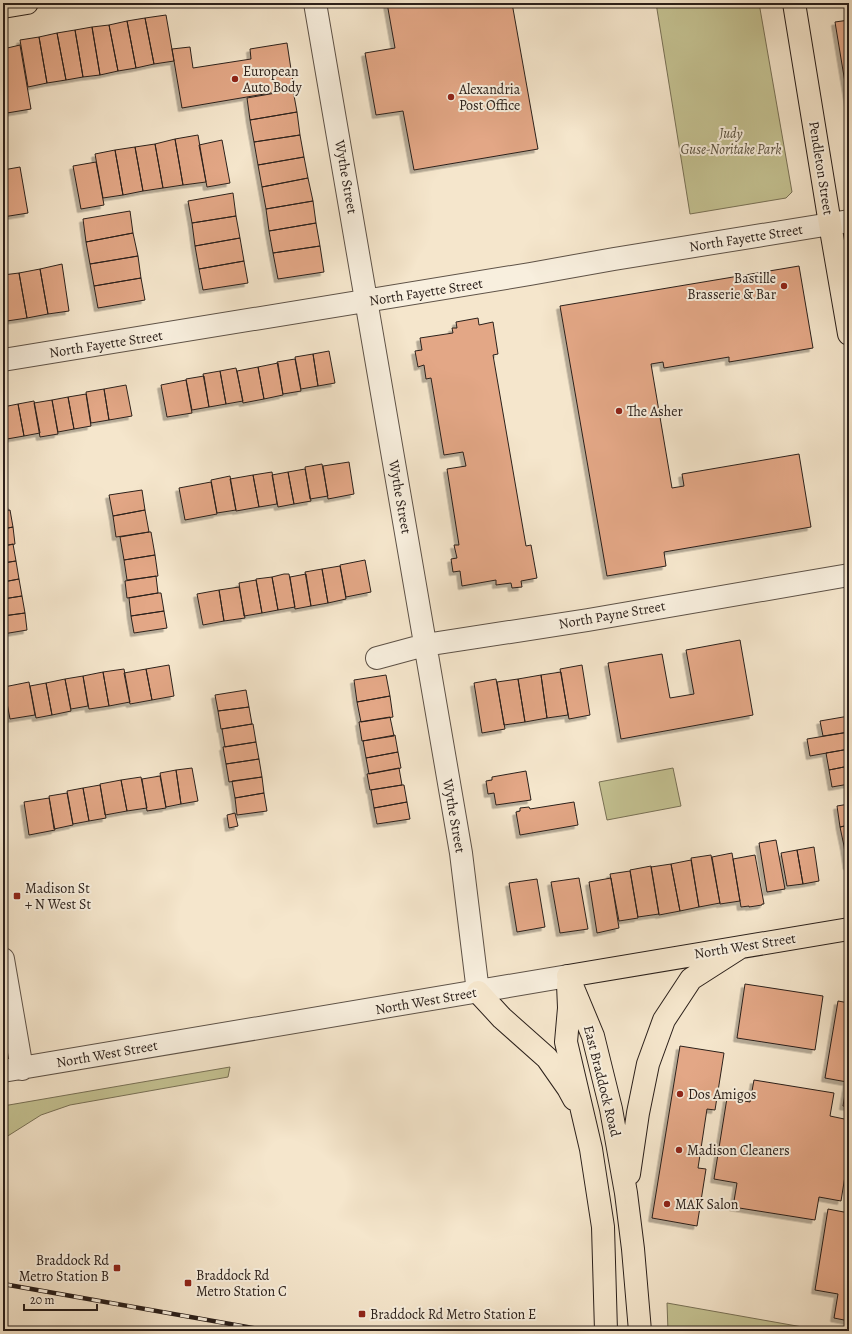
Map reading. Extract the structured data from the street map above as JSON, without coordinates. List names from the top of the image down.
{
  "streets": {
    "main road": ["Pendleton Street", "North West Street", "East Braddock Road"],
    "street": ["Wythe Street", "North Fayette Street", "North Payne Street"]
  },
  "crossings": [
    ["Pendleton Street", "North Fayette Street"],
    ["Wythe Street", "North Fayette Street"],
    ["Wythe Street", "North Payne Street"],
    ["Wythe Street", "North West Street"],
    ["North West Street", "East Braddock Road"]
  ],
  "parks": ["Judy Guse-Noritake Park"],
  "places": {
    "other": [
      "European Auto Body",
      "Alexandria Post Office",
      "Bastille Brasserie & Bar",
      "The Asher",
      "Dos Amigos",
      "Madison Cleaners",
      "MAK Salon"
    ],
    "transit": [
      "Madison St + N West St",
      "Braddock Rd Metro Station B",
      "Braddock Rd Metro Station C",
      "Braddock Rd Metro Station E"
    ]
  },
  "scale_bar": "20 m"
}
